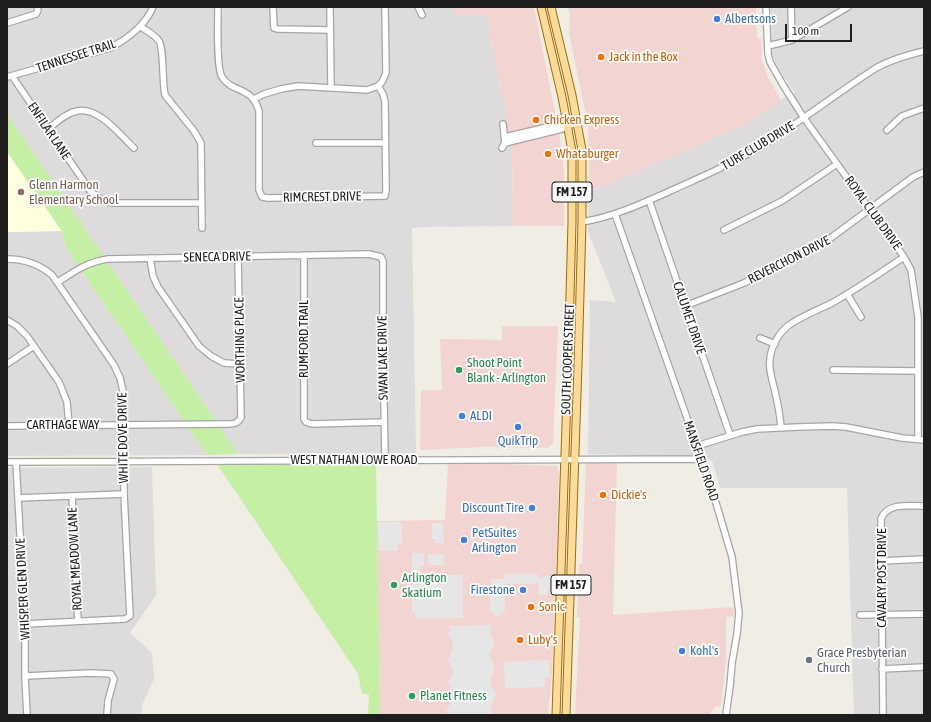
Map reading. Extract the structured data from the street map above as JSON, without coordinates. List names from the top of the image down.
{
  "streets": {
    "main road": ["FM 157", "SOUTH COOPER STREET"],
    "street": [
      "TENNESSEE TRAIL",
      "ENFILAR LANE",
      "TURF CLUB DRIVE",
      "RIMCREST DRIVE",
      "ROYAL CLUB DRIVE",
      "SENECA DRIVE",
      "REVERCHON DRIVE",
      "CALUMET DRIVE",
      "RUMFORD TRAIL",
      "WORTHING PLACE",
      "SWAN LAKE DRIVE",
      "CARTHAGE WAY",
      "WHITE DOVE DRIVE",
      "WEST NATHAN LOWE ROAD",
      "MANSFIELD ROAD",
      "ROYAL MEADOW LANE",
      "CAVALRY POST DRIVE",
      "WHISPER GLEN DRIVE"
    ]
  },
  "crossings": [
    ["TENNESSEE TRAIL", "ENFILAR LANE"],
    ["TURF CLUB DRIVE", "ROYAL CLUB DRIVE"],
    ["TURF CLUB DRIVE", "CALUMET DRIVE"],
    ["TURF CLUB DRIVE", "SOUTH COOPER STREET"],
    ["TURF CLUB DRIVE", "MANSFIELD ROAD"],
    ["ROYAL CLUB DRIVE", "REVERCHON DRIVE"],
    ["SENECA DRIVE", "RUMFORD TRAIL"],
    ["SENECA DRIVE", "WORTHING PLACE"],
    ["SENECA DRIVE", "SWAN LAKE DRIVE"],
    ["SENECA DRIVE", "WHITE DOVE DRIVE"],
    ["REVERCHON DRIVE", "CALUMET DRIVE"],
    ["RUMFORD TRAIL", "SWAN LAKE DRIVE"],
    ["WORTHING PLACE", "CARTHAGE WAY"],
    ["SWAN LAKE DRIVE", "WEST NATHAN LOWE ROAD"],
    ["SOUTH COOPER STREET", "WEST NATHAN LOWE ROAD"],
    ["CARTHAGE WAY", "WHITE DOVE DRIVE"],
    ["WHITE DOVE DRIVE", "WEST NATHAN LOWE ROAD"],
    ["WHITE DOVE DRIVE", "ROYAL MEADOW LANE"],
    ["WEST NATHAN LOWE ROAD", "MANSFIELD ROAD"],
    ["WEST NATHAN LOWE ROAD", "WHISPER GLEN DRIVE"]
  ],
  "places": [
    "Albertsons",
    "Jack in the Box",
    "Chicken Express",
    "Whataburger",
    "Glenn Harmon Elementary School",
    "Shoot Point Blank - Arlington",
    "ALDI",
    "QuikTrip",
    "Dickie's",
    "Discount Tire",
    "PetSuites Arlington",
    "Arlington Skatium",
    "Firestone",
    "Sonic",
    "Luby's",
    "Kohl's",
    "Grace Presbyterian Church",
    "Planet Fitness"
  ],
  "scale_bar": "100 m"
}
